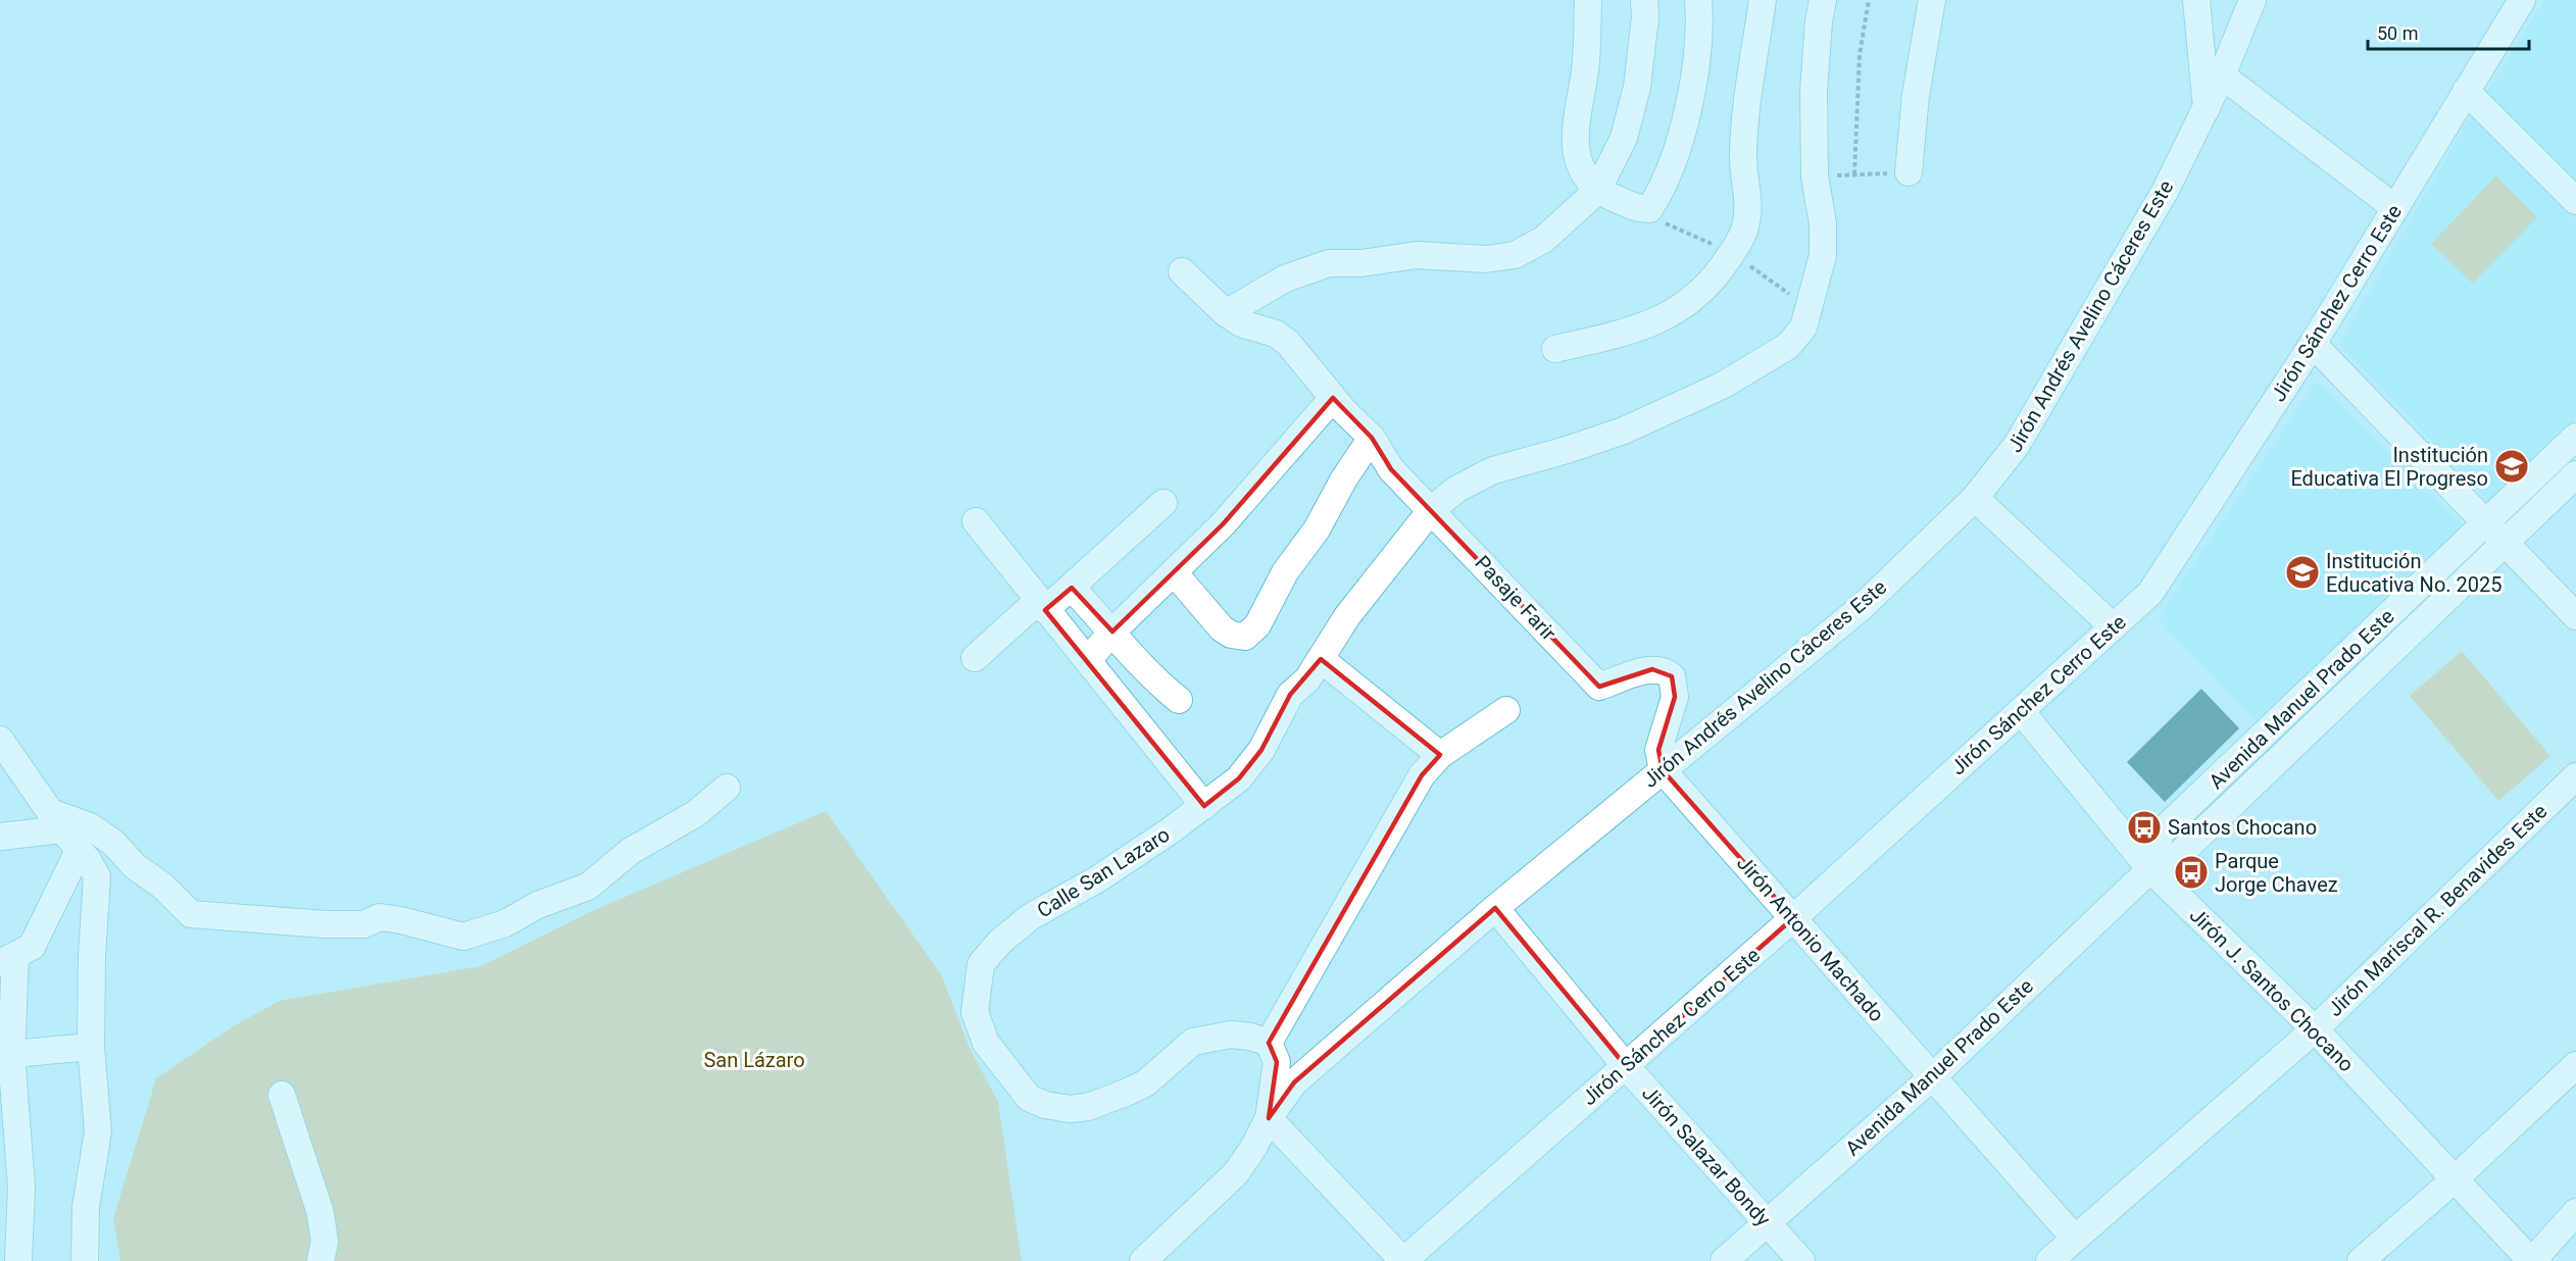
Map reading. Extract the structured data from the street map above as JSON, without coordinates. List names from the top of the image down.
{
  "streets": {
    "street": [
      "Jirón Sánchez Cerro Este",
      "Jirón Andrés Avelino Cáceres Este",
      "Pasaje Farir",
      "Avenida Manuel Prado Este",
      "Calle San Lazaro",
      "Jirón Mariscal R. Benavides Este",
      "Jirón Antonio Machado",
      "Jirón J. Santos Chocano",
      "Jirón Salazar Bondy"
    ]
  },
  "crossings": [
    ["Jirón Sánchez Cerro Este", "Jirón Antonio Machado"],
    ["Jirón Sánchez Cerro Este", "Jirón J. Santos Chocano"],
    ["Jirón Sánchez Cerro Este", "Jirón Salazar Bondy"],
    ["Jirón Andrés Avelino Cáceres Este", "Pasaje Farir"],
    ["Jirón Andrés Avelino Cáceres Este", "Jirón Antonio Machado"],
    ["Jirón Andrés Avelino Cáceres Este", "Jirón Salazar Bondy"],
    ["Pasaje Farir", "Calle San Lazaro"],
    ["Pasaje Farir", "Jirón Antonio Machado"],
    ["Avenida Manuel Prado Este", "Jirón Antonio Machado"],
    ["Avenida Manuel Prado Este", "Jirón J. Santos Chocano"],
    ["Avenida Manuel Prado Este", "Jirón Salazar Bondy"],
    ["Jirón Mariscal R. Benavides Este", "Jirón Antonio Machado"],
    ["Jirón Mariscal R. Benavides Este", "Jirón J. Santos Chocano"]
  ],
  "parks": ["San Lázaro"],
  "places": {
    "school or university": ["Institución Educativa El Progreso", "Institución Educativa No. 2025"],
    "bus stop": ["Santos Chocano", "Parque Jorge Chavez"]
  },
  "scale_bar": "50 m"
}
